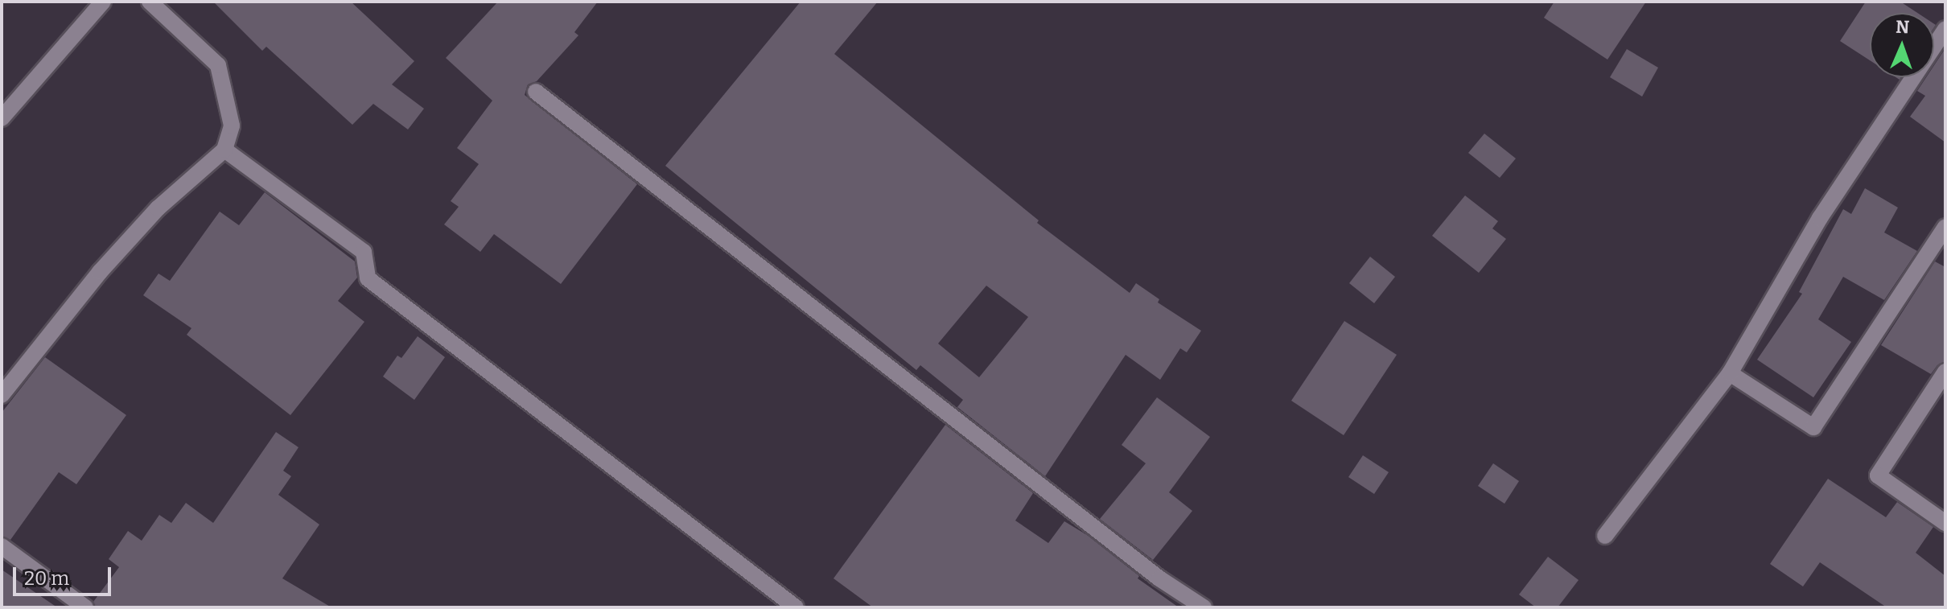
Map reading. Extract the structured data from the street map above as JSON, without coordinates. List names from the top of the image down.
{
  "scale_bar": "20 m",
  "north": "top"
}
